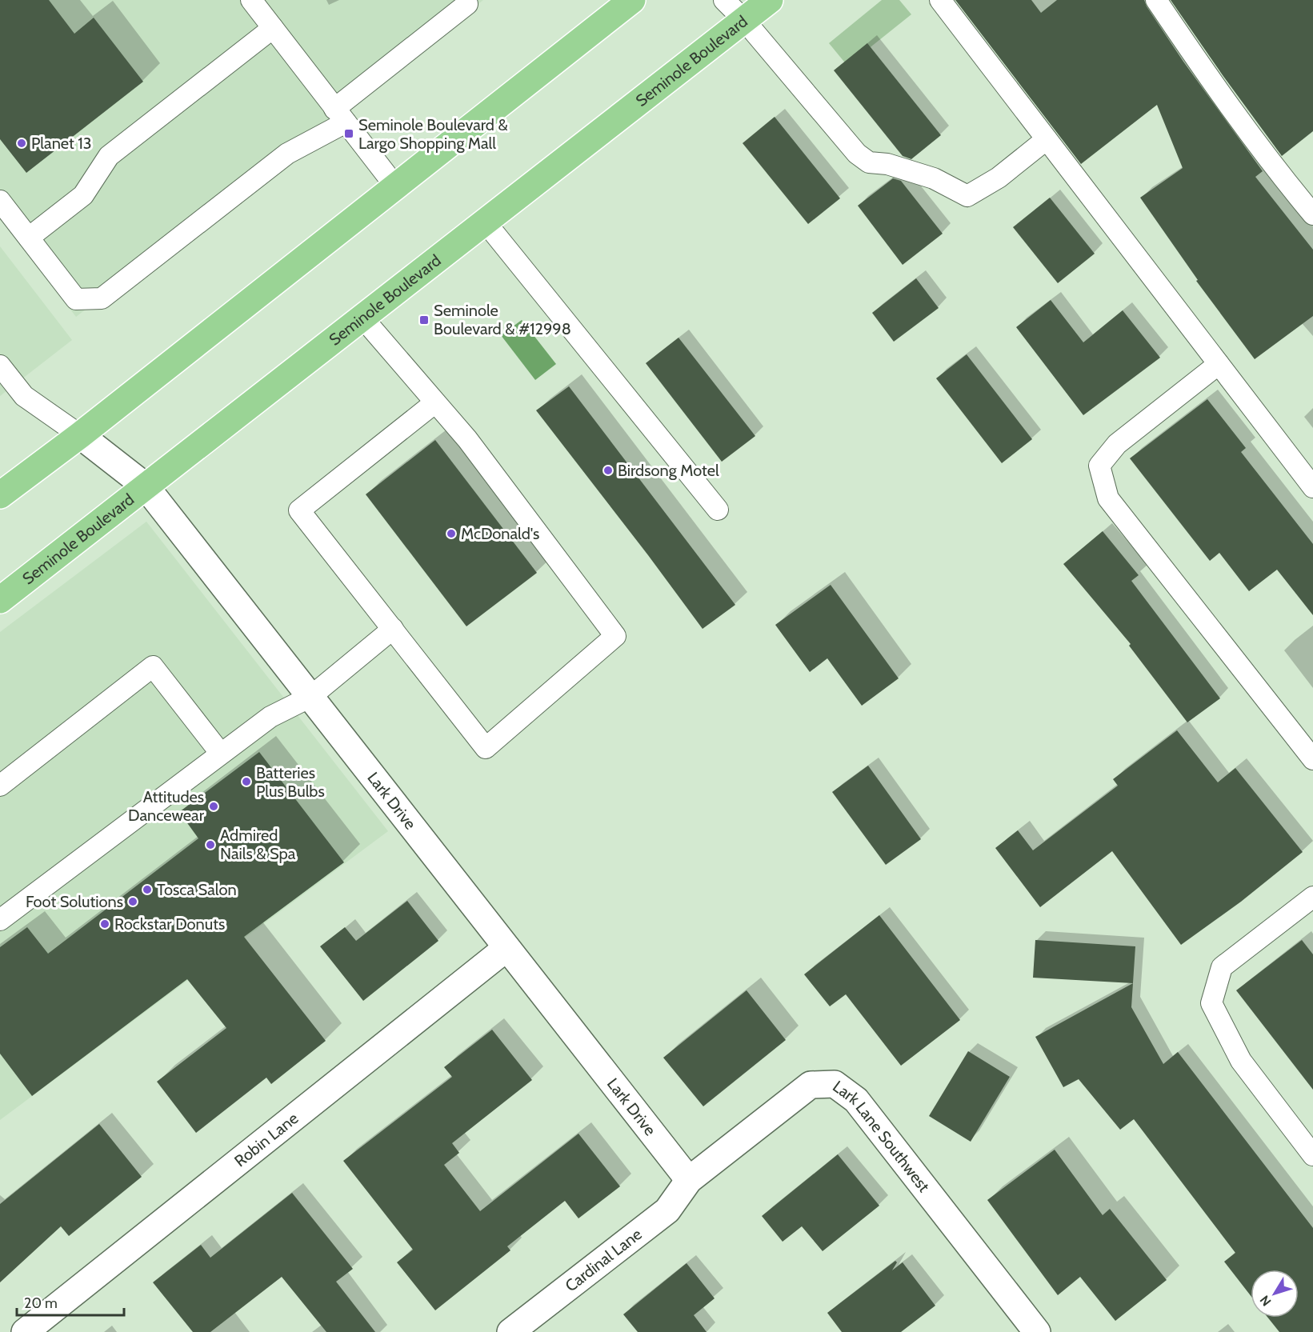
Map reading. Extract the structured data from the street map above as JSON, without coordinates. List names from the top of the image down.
{
  "streets": {
    "main road": ["Seminole Boulevard"],
    "street": [
      "Lark Drive",
      "Robin Lane",
      "Lark Lane Southwest",
      "Cardinal Lane"
    ]
  },
  "crossings": [
    ["Seminole Boulevard", "Lark Drive"],
    ["Lark Drive", "Robin Lane"],
    ["Lark Drive", "Lark Lane Southwest"],
    ["Lark Drive", "Cardinal Lane"],
    ["Lark Lane Southwest", "Cardinal Lane"]
  ],
  "places": {
    "transit": ["Seminole Boulevard & Largo Shopping Mall", "Seminole Boulevard & #12998"],
    "other": [
      "Planet 13",
      "Birdsong Motel",
      "McDonald's",
      "Batteries Plus Bulbs",
      "Attitudes Dancewear",
      "Admired Nails & Spa",
      "Tosca Salon",
      "Foot Solutions",
      "Rockstar Donuts"
    ]
  },
  "scale_bar": "20 m",
  "north": "bottom left"
}
